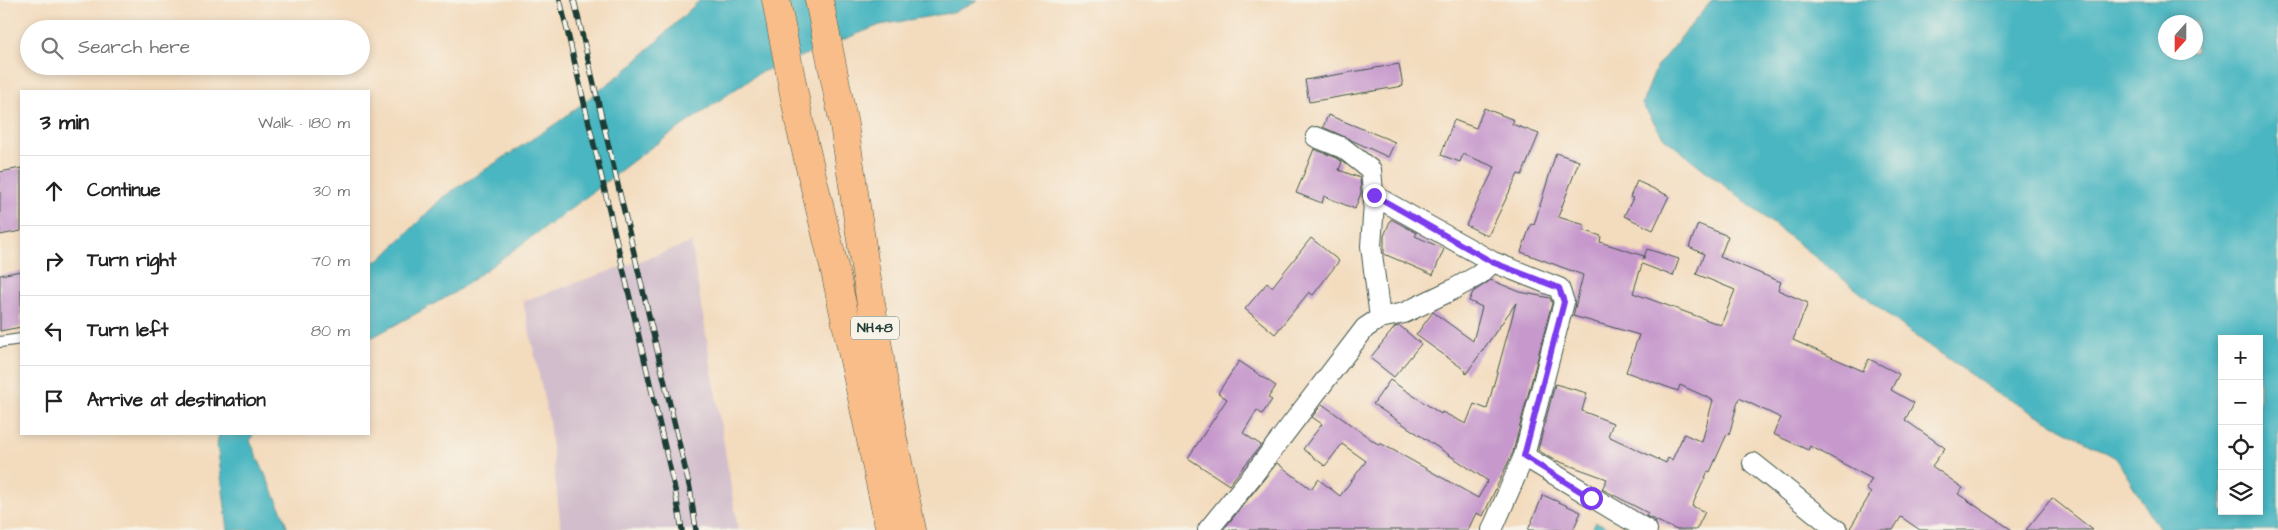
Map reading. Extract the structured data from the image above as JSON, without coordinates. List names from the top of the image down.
{
  "streets": {
    "highway": ["NH48"]
  },
  "north": "bottom",
  "page": {
    "search": "Search here",
    "heading": ["3 min", "Walk · 180 m"],
    "list": [
      ["Continue", "30 m"],
      ["Turn right", "70 m"],
      ["Turn left", "80 m"],
      "Arrive at destination"
    ],
    "map_buttons": ["+", "−"]
  }
}
